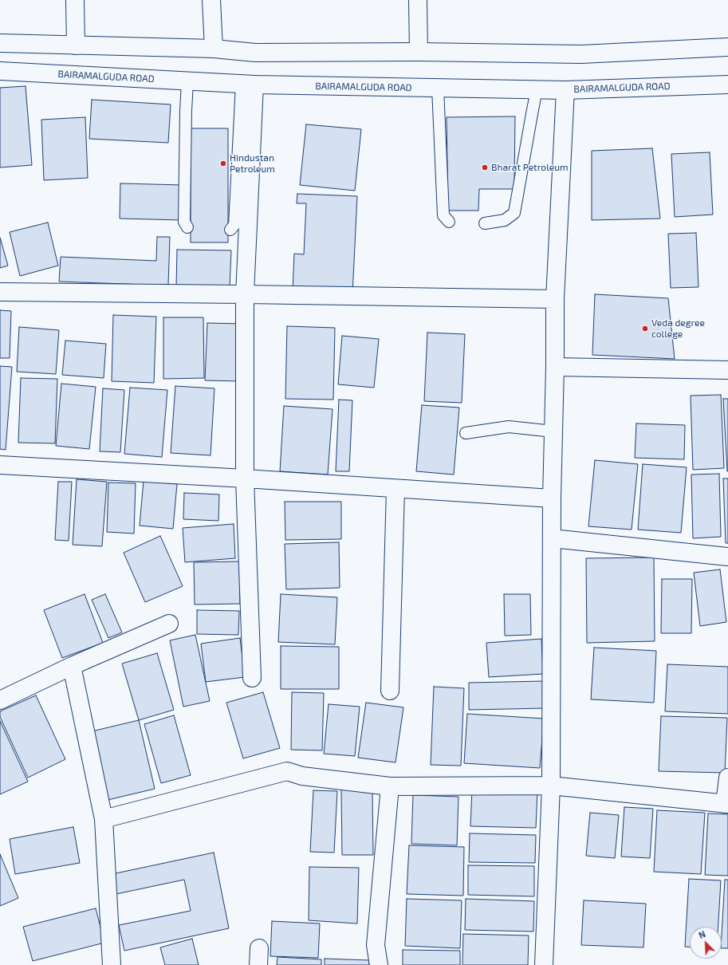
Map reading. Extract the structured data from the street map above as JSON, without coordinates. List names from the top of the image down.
{
  "streets": {
    "street": ["BAIRAMALGUDA ROAD"]
  },
  "places": ["Hindustan Petroleum", "Bharat Petroleum", "Veda degree college"],
  "north": "top left"
}
